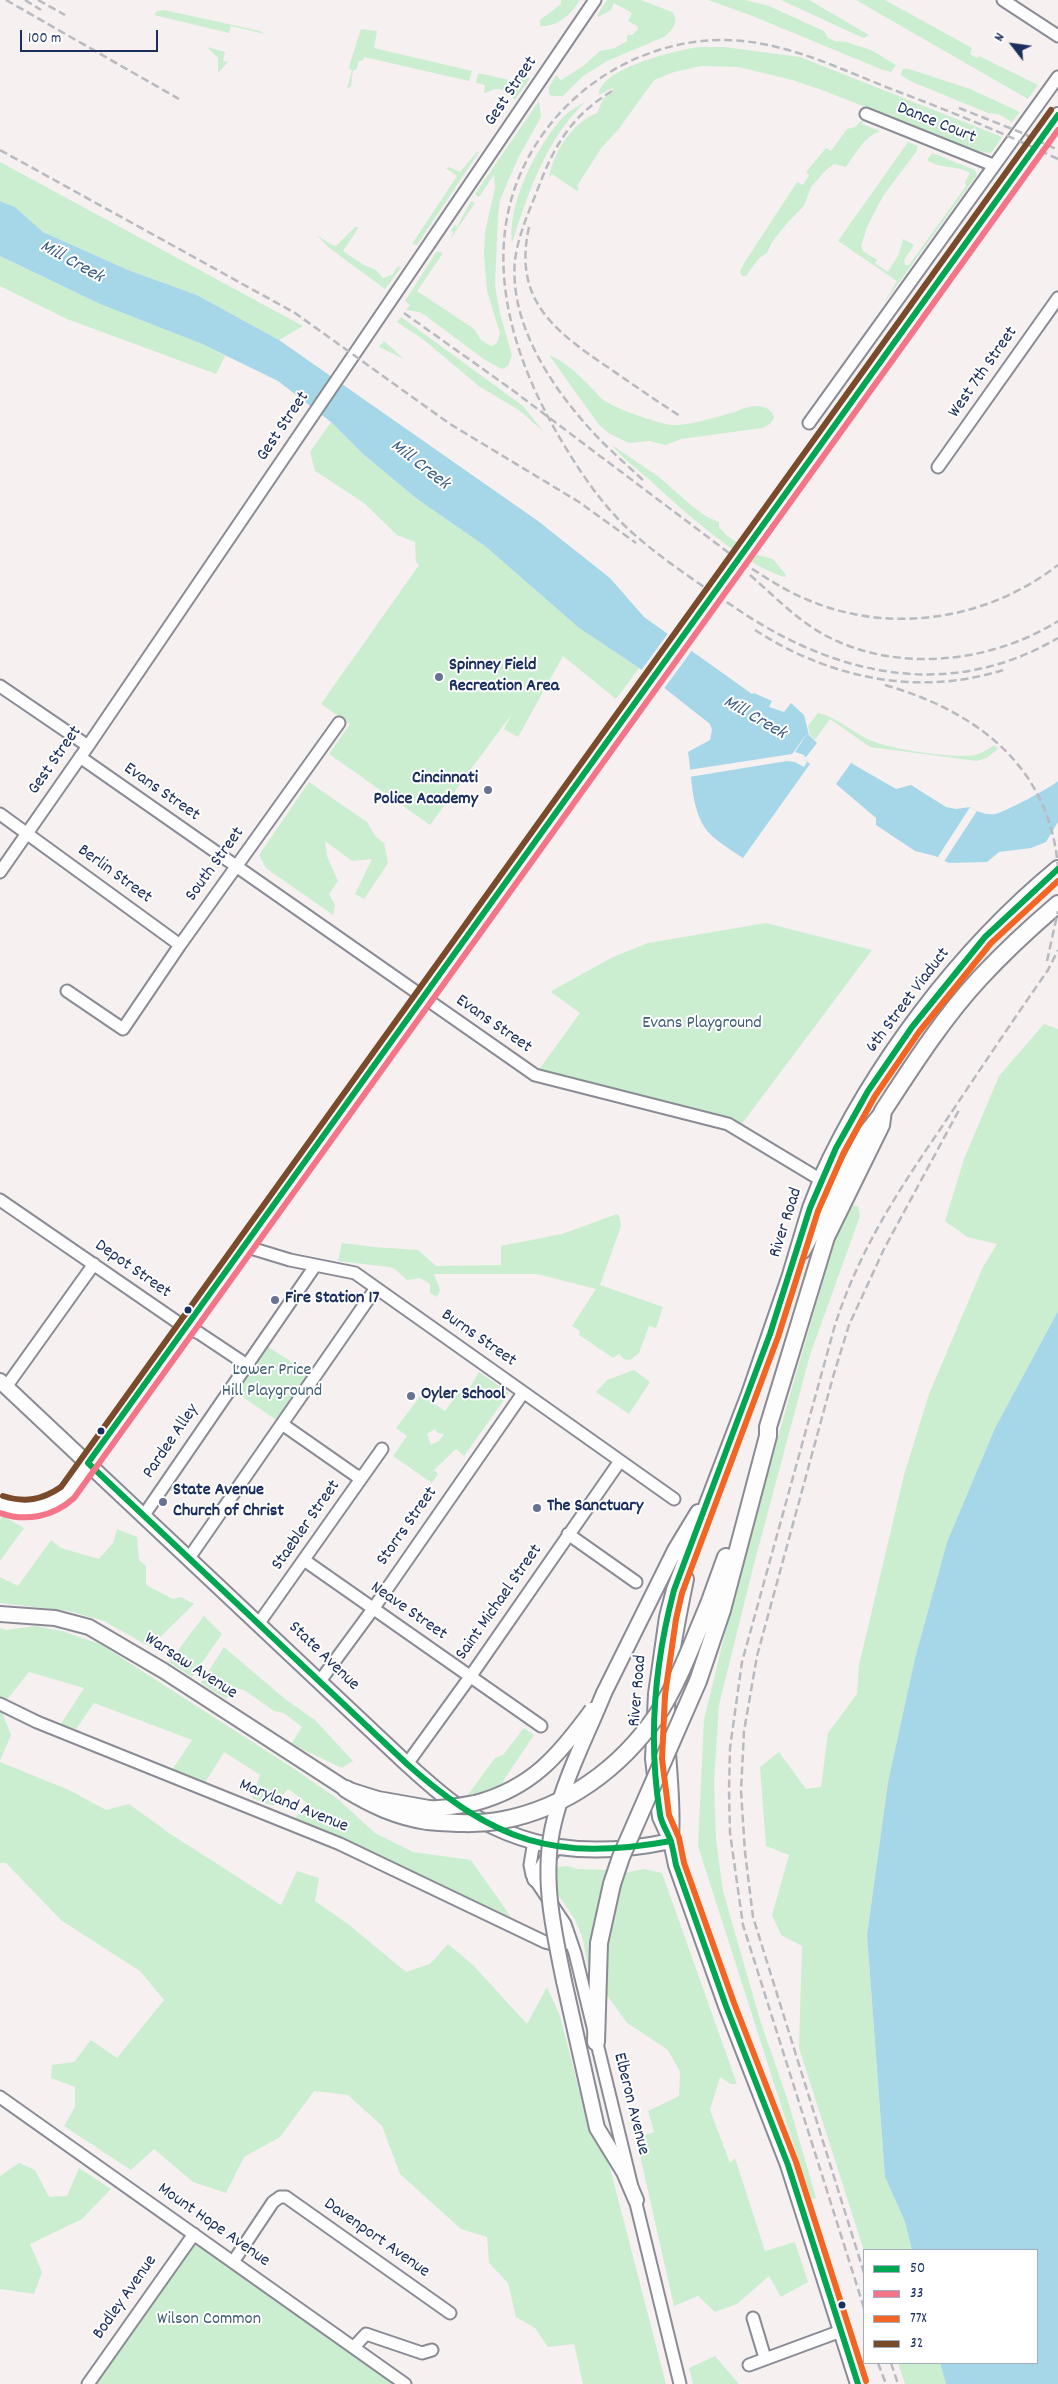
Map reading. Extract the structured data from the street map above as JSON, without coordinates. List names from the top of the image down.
{
  "streets": {
    "highway": ["6th Street Viaduct"],
    "main road": ["River Road", "State Avenue", "Warsaw Avenue"],
    "street": [
      "Gest Street",
      "Dance Court",
      "West 7th Street",
      "Evans Street",
      "South Street",
      "Berlin Street",
      "Depot Street",
      "Burns Street",
      "Pardee Alley",
      "Staebler Street",
      "Storrs Street",
      "Saint Michael Street",
      "Neave Street",
      "Maryland Avenue",
      "Elberon Avenue",
      "Mount Hope Avenue",
      "Davenport Avenue",
      "Bodley Avenue"
    ]
  },
  "crossings": [
    ["Gest Street", "Evans Street"],
    ["Gest Street", "Berlin Street"],
    ["Evans Street", "South Street"],
    ["Evans Street", "6th Street Viaduct"],
    ["Evans Street", "River Road"],
    ["South Street", "Berlin Street"],
    ["6th Street Viaduct", "River Road"],
    ["River Road", "State Avenue"],
    ["Depot Street", "Pardee Alley"],
    ["Burns Street", "Pardee Alley"],
    ["Burns Street", "Storrs Street"],
    ["Burns Street", "Saint Michael Street"],
    ["Pardee Alley", "State Avenue"],
    ["Staebler Street", "Neave Street"],
    ["Staebler Street", "State Avenue"],
    ["Storrs Street", "Neave Street"],
    ["Storrs Street", "State Avenue"],
    ["Saint Michael Street", "Neave Street"],
    ["Saint Michael Street", "State Avenue"],
    ["State Avenue", "Elberon Avenue"],
    ["Maryland Avenue", "Elberon Avenue"],
    ["Mount Hope Avenue", "Davenport Avenue"],
    ["Mount Hope Avenue", "Bodley Avenue"]
  ],
  "water": ["Mill Creek"],
  "parks": ["Evans Playground", "Lower Price Hill Playground", "Wilson Common"],
  "places": [
    "Spinney Field Recreation Area",
    "Cincinnati Police Academy",
    "Fire Station 17",
    "Oyler School",
    "State Avenue Church of Christ",
    "The Sanctuary"
  ],
  "lines": [
    "transit line 32",
    "transit line 50",
    "transit line 33",
    "transit line 77X"
  ],
  "legend": [
    "50",
    "33",
    "77X",
    "32"
  ],
  "scale_bar": "100 m",
  "north": "top left"
}
